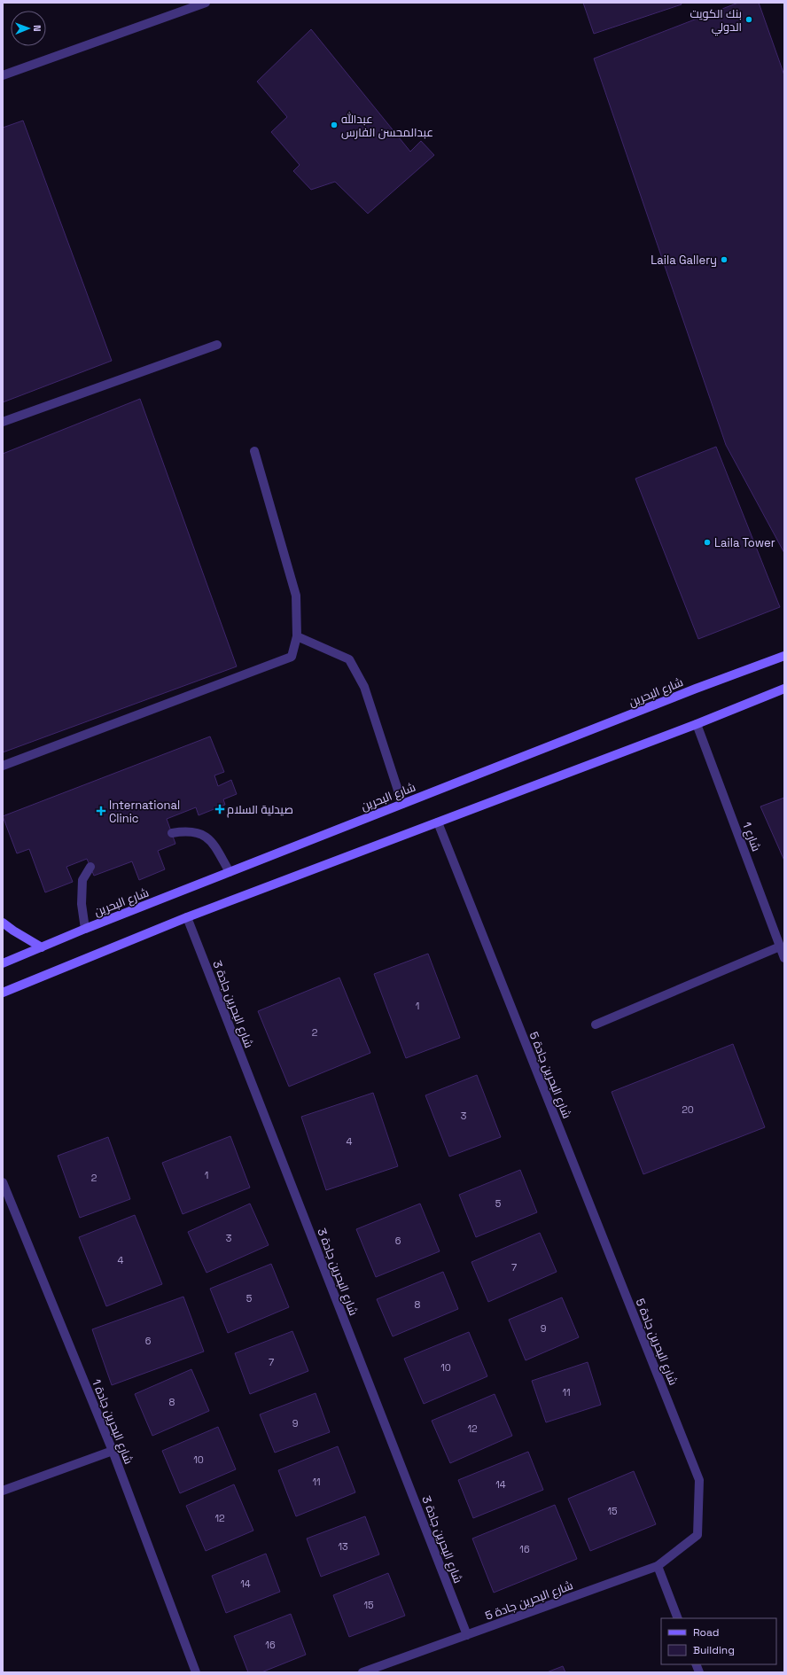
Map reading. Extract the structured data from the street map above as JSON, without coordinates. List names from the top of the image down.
{
  "streets": {
    "street": [
      "شارع البحرين",
      "شارع 1",
      "شارع البحرين جادة 3",
      "شارع البحرين جادة 5",
      "شارع البحرين جادة 1"
    ]
  },
  "crossings": [
    ["شارع البحرين جادة 3", "شارع البحرين جادة 5"]
  ],
  "places": {
    "other": [
      "بنك الكويت الدولي",
      "عبدالله عبدالمحسن الفارس",
      "Laila Gallery",
      "Laila Tower"
    ],
    "health": ["صيدلية السلام", "International Clinic"]
  },
  "house_numbers": [
    "1",
    "2",
    "20",
    "3",
    "4",
    "1",
    "2",
    "5",
    "3",
    "6",
    "4",
    "7",
    "5",
    "8",
    "9",
    "6",
    "7",
    "10",
    "11",
    "8",
    "9",
    "12",
    "10",
    "11",
    "14",
    "15",
    "12",
    "13",
    "16",
    "14",
    "15",
    "16"
  ],
  "legend": ["Road", "Building"],
  "north": "right"
}
